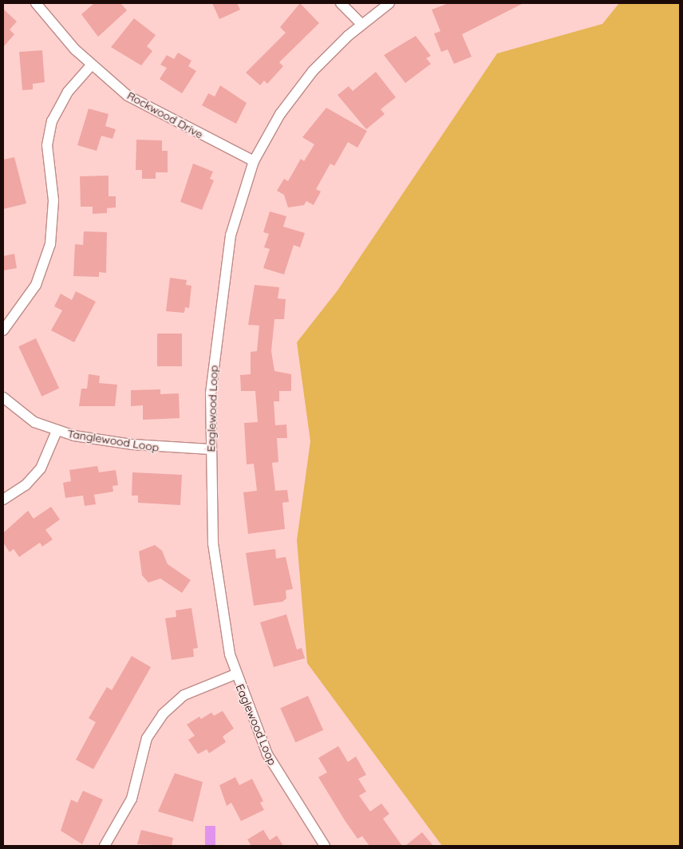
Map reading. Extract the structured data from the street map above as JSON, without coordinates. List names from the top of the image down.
{
  "streets": {
    "street": ["Rockwood Drive", "Eaglewood Loop", "Tanglewood Loop"]
  },
  "crossings": [
    ["Rockwood Drive", "Eaglewood Loop"],
    ["Eaglewood Loop", "Tanglewood Loop"]
  ]
}
